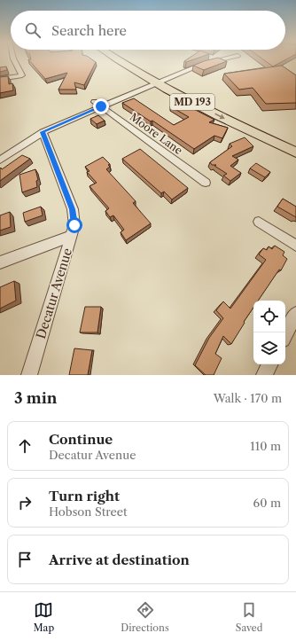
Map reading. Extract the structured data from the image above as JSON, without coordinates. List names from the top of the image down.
{
  "streets": {
    "main road": ["MD 193"],
    "street": ["Moore Lane", "Decatur Avenue"]
  },
  "page": {
    "search": "Search here",
    "heading": ["3 min", "Walk · 170 m"],
    "list": [
      ["Continue", "Decatur Avenue", "110 m"],
      ["Turn right", "Hobson Street", "60 m"],
      "Arrive at destination"
    ],
    "nav": ["Map", "Directions", "Saved"]
  }
}
